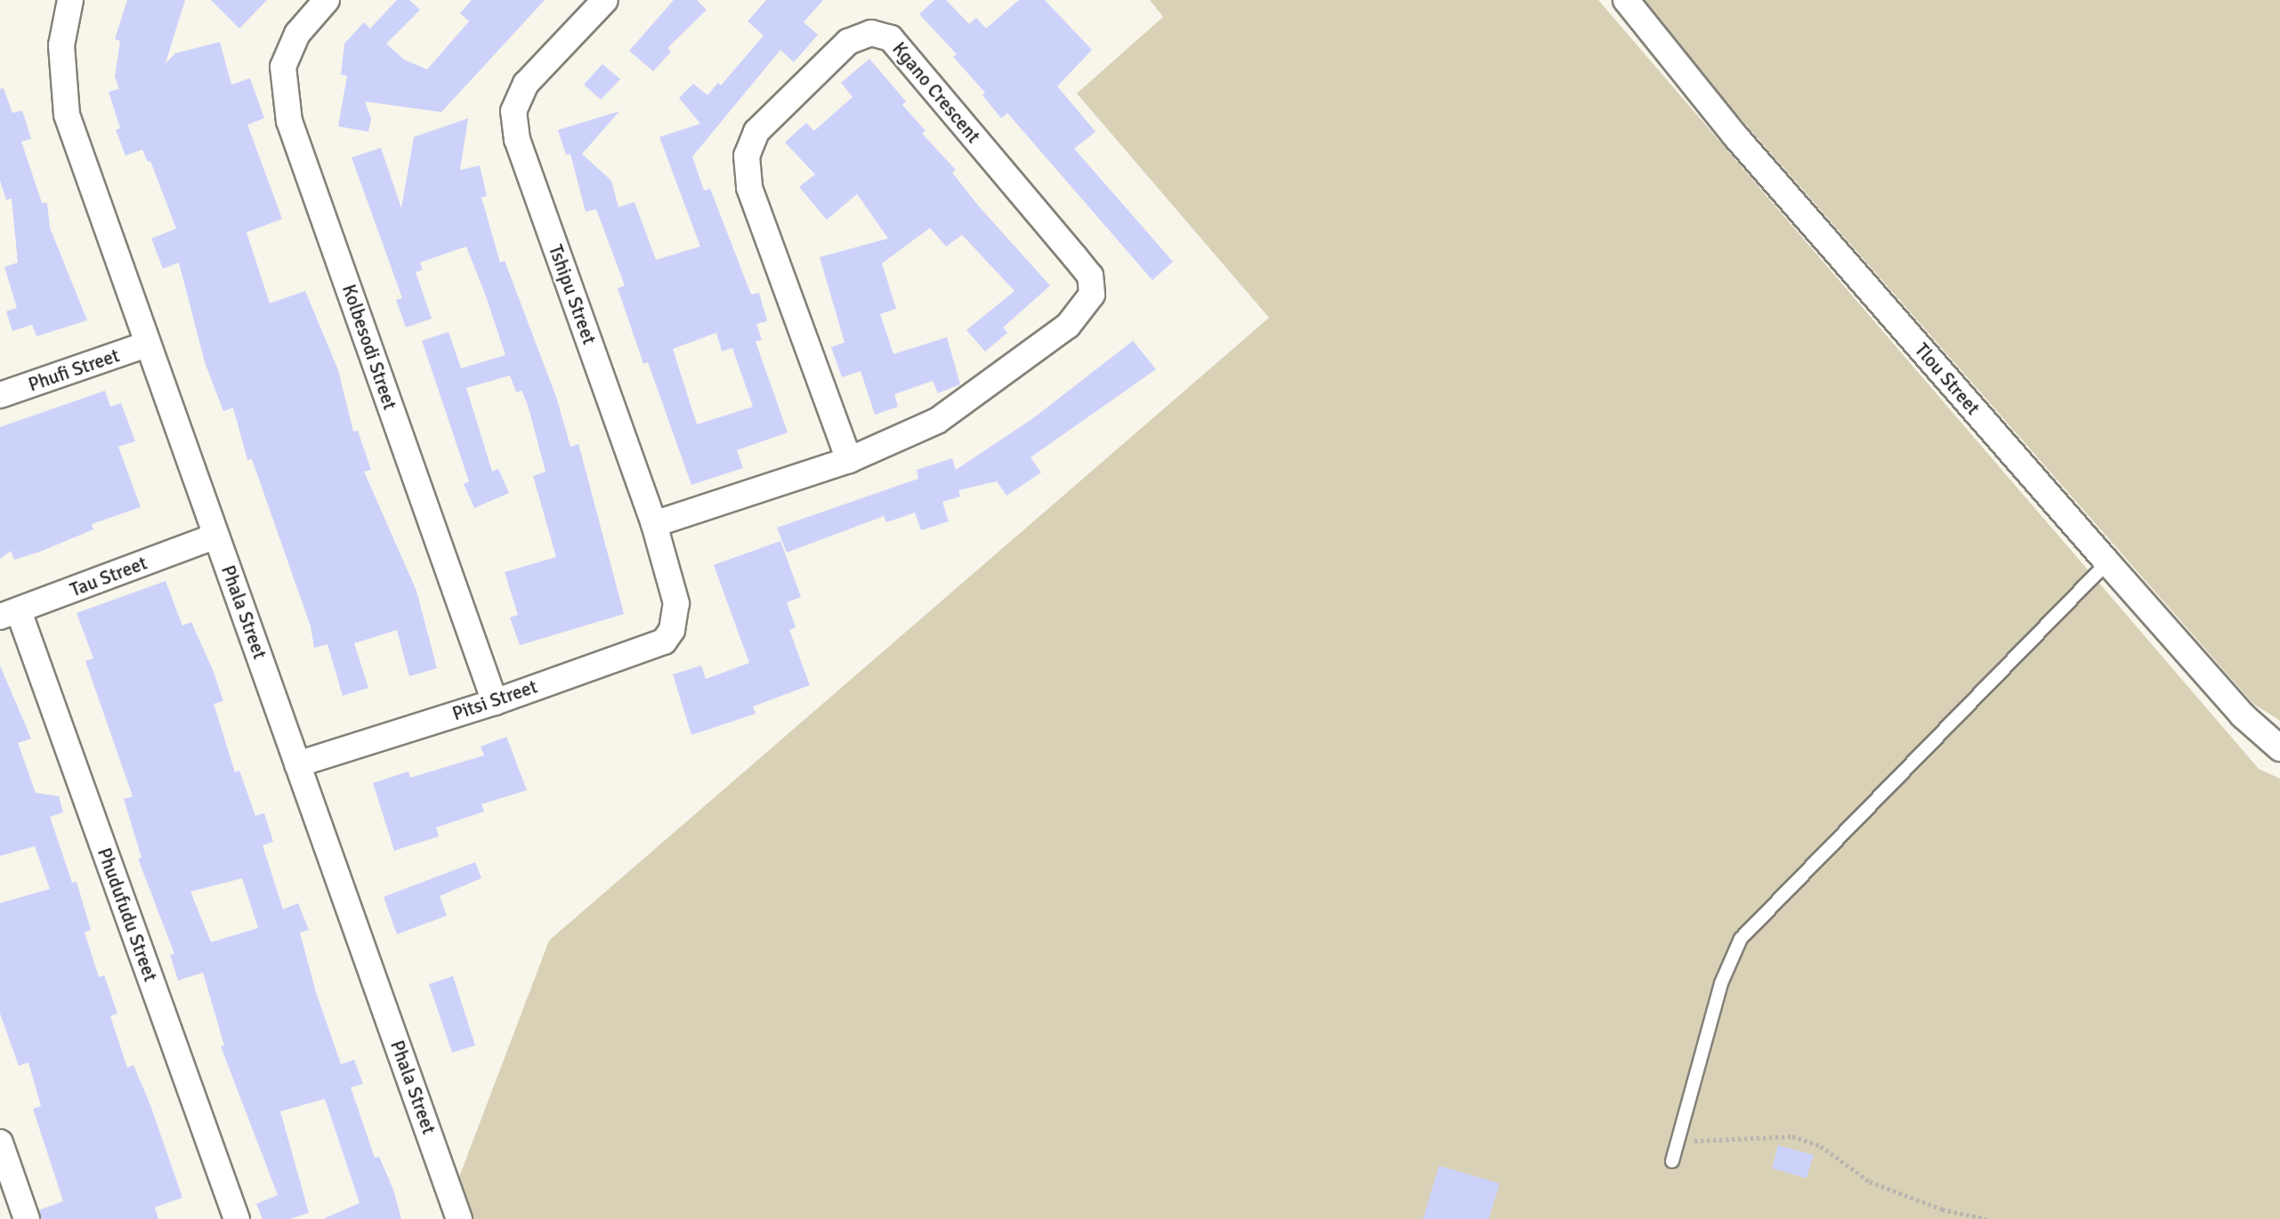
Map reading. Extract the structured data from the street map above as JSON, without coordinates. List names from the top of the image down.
{
  "streets": {
    "street": [
      "Kgano Crescent",
      "Tshipu Street",
      "Kolbesodi Street",
      "Phufi Street",
      "Tlou Street",
      "Tau Street",
      "Phala Street",
      "Pitsi Street",
      "Phudufudu Street"
    ]
  },
  "crossings": [
    ["Kgano Crescent", "Tshipu Street"],
    ["Tshipu Street", "Pitsi Street"],
    ["Kolbesodi Street", "Pitsi Street"],
    ["Phufi Street", "Phala Street"],
    ["Tau Street", "Phala Street"],
    ["Tau Street", "Phudufudu Street"],
    ["Phala Street", "Pitsi Street"]
  ]
}
